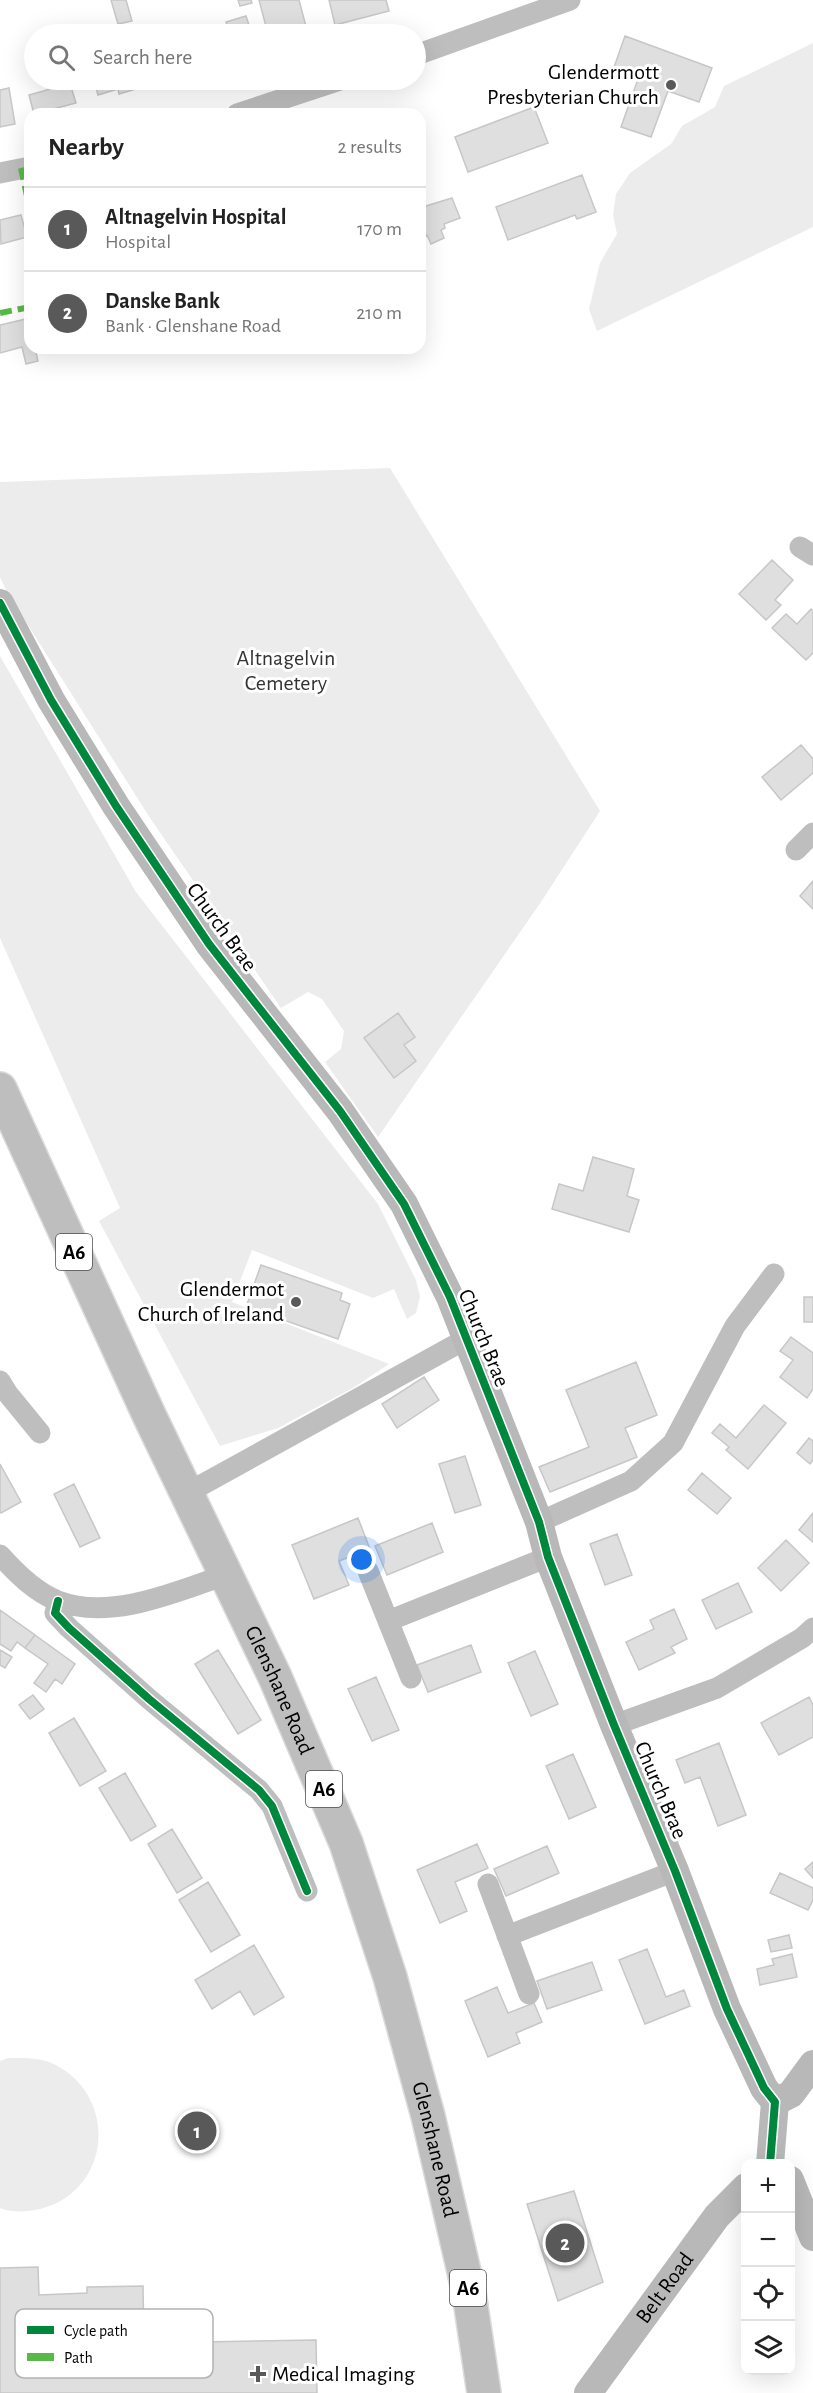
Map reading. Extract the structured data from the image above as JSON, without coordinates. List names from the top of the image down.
{
  "streets": {
    "highway": ["A6", "Glenshane Road"],
    "main road": ["Church Brae", "Belt Road"]
  },
  "parks": ["Altnagelvin Cemetery"],
  "places": {
    "other": ["Glendermott Presbyterian Church", "Glendermot Church of Ireland"],
    "health": ["Medical Imaging"]
  },
  "legend": ["Cycle path", "Path"],
  "page": {
    "search": "Search here",
    "heading": ["Nearby", "2 results"],
    "list": [
      {
        "mark": "1",
        "name": "Altnagelvin Hospital",
        "note": "Hospital",
        "value": "170 m"
      },
      {
        "mark": "2",
        "name": "Danske Bank",
        "note": "Bank · Glenshane Road",
        "value": "210 m"
      }
    ],
    "pins": ["1", "2"],
    "map_buttons": ["+", "−"]
  }
}
